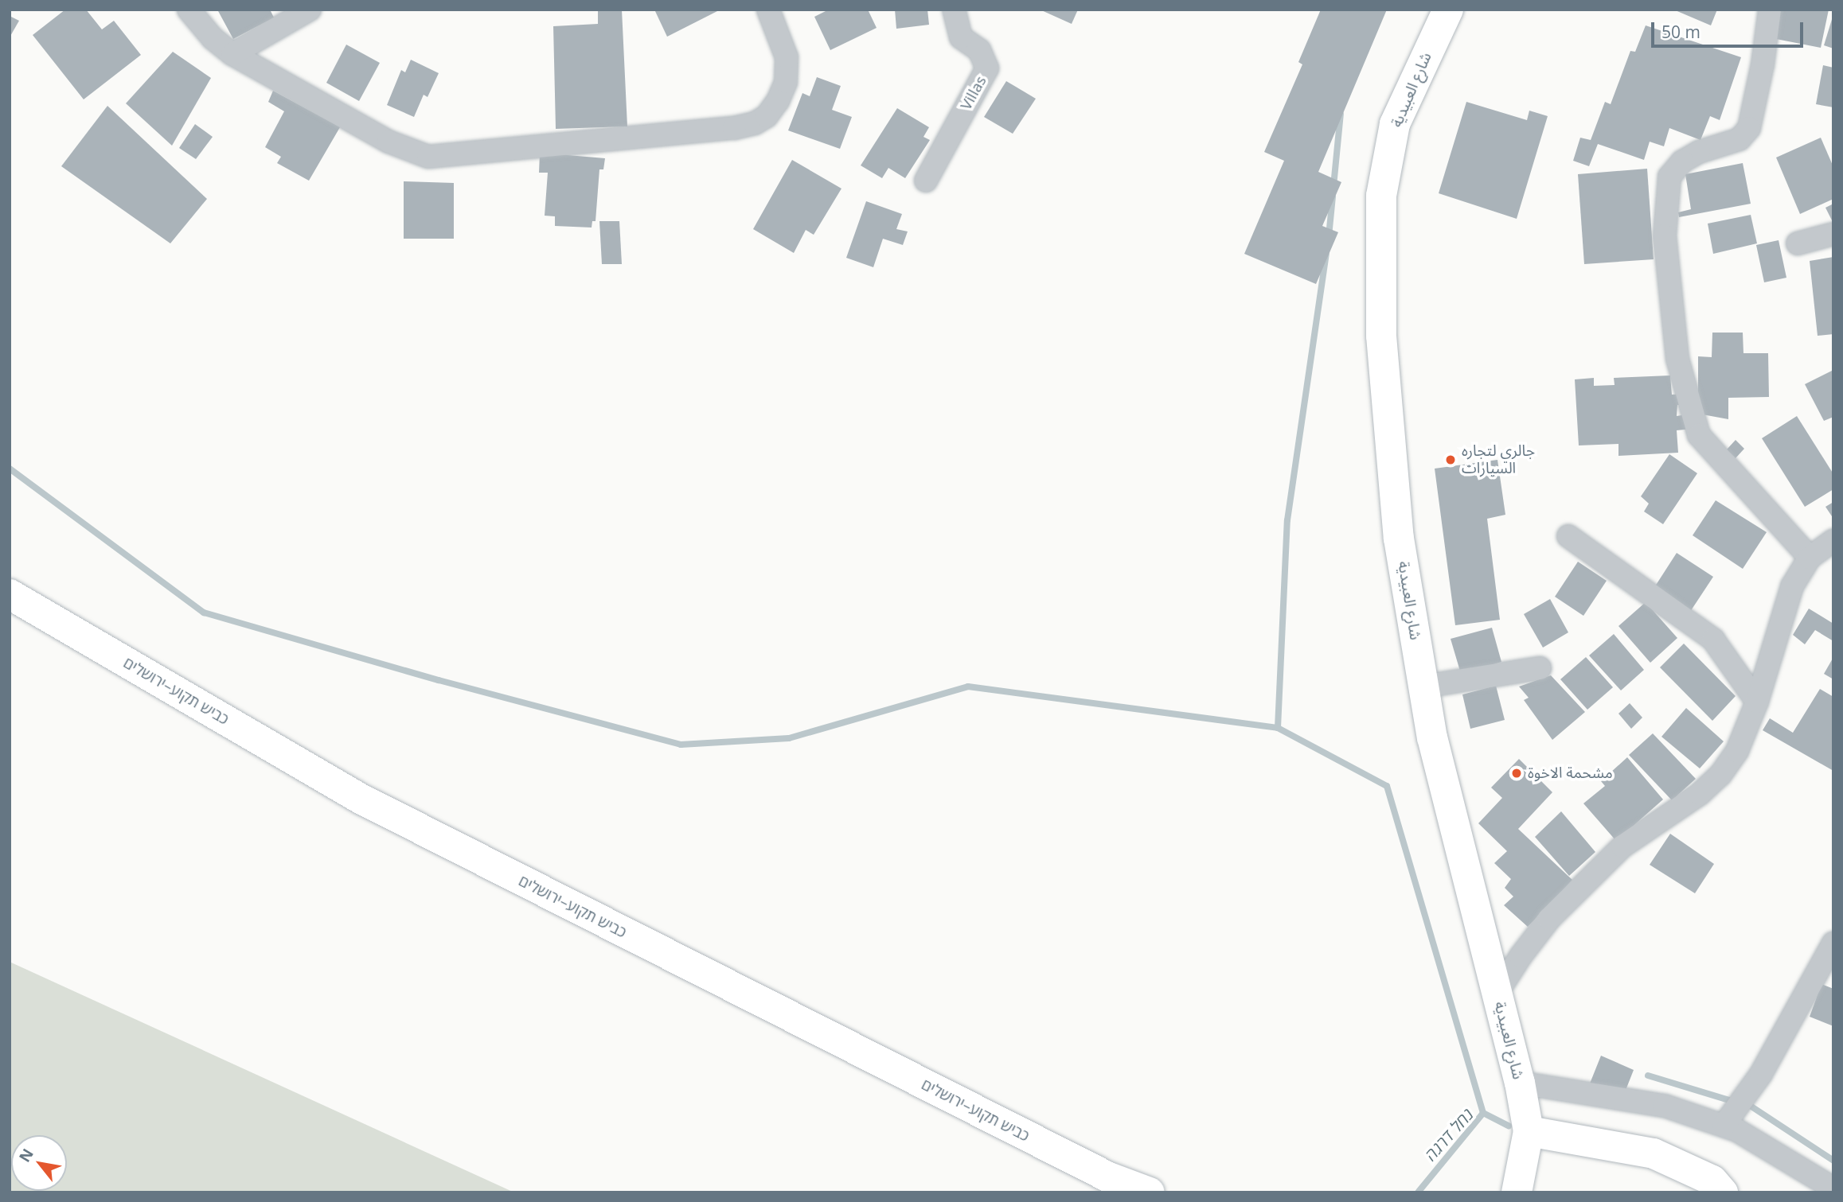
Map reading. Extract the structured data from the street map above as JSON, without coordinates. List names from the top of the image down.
{
  "streets": {
    "main road": ["شارع العبيدية", "כביש תקוע–ירושלים"],
    "street": ["Villas"]
  },
  "water": ["נחל דרגה"],
  "places": ["جالري لتجاره السيارات", "مشحمة الاخوة"],
  "scale_bar": "50 m",
  "north": "top left"
}
